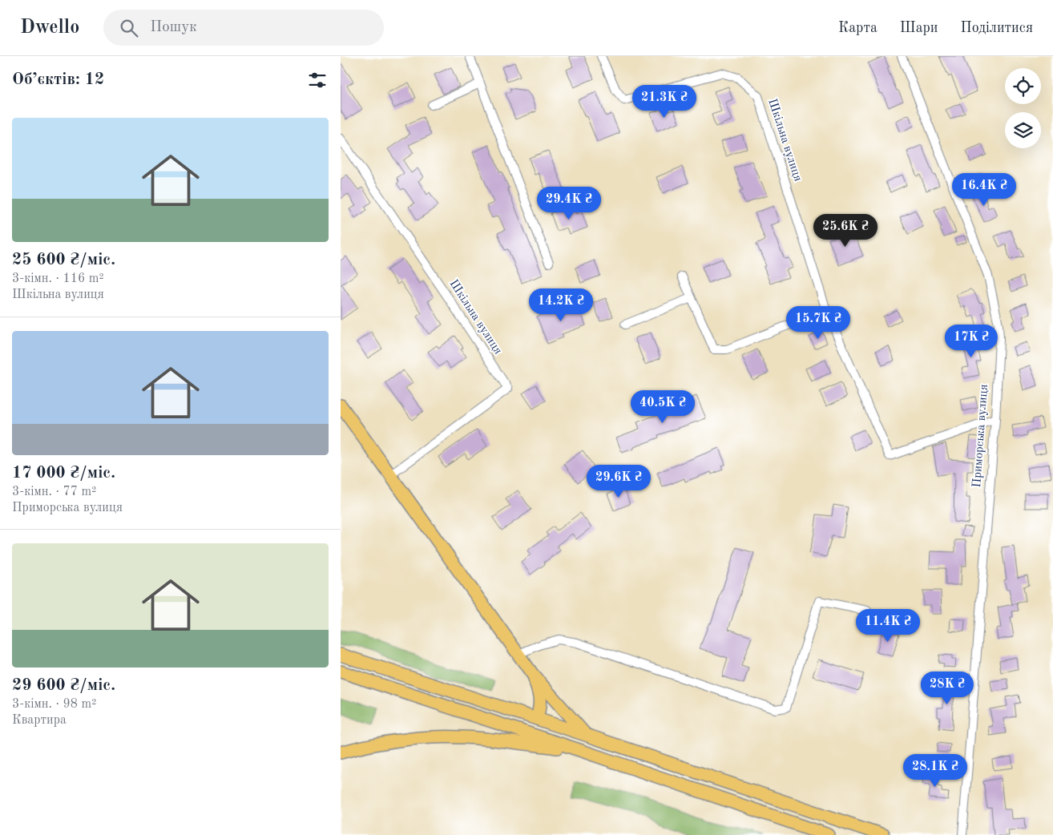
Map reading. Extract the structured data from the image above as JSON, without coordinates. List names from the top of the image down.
{
  "streets": {
    "street": ["Шкільна вулиця", "Приморська вулиця"]
  },
  "crossings": [
    ["Шкільна вулиця", "Приморська вулиця"]
  ],
  "page": {
    "header": "Dwello",
    "search": "Пошук",
    "nav": ["Карта", "Шари", "Поділитися"],
    "heading": "Об’єктів: 12",
    "price": [
      "21.3K ₴",
      "16.4K ₴",
      "29.4K ₴",
      "25.6K ₴",
      "14.2K ₴",
      "15.7K ₴",
      "17K ₴",
      "40.5K ₴",
      "29.6K ₴",
      "11.4K ₴",
      "28K ₴",
      "28.1K ₴"
    ],
    "list": [
      {
        "name": "25 600 ₴/міс.",
        "note": "3-кімн. · 116 m² · Шкільна вулиця"
      },
      {
        "name": "17 000 ₴/міс.",
        "note": "3-кімн. · 77 m² · Приморська вулиця"
      },
      {
        "name": "29 600 ₴/міс.",
        "note": "3-кімн. · 98 m² · Квартира"
      }
    ]
  }
}
